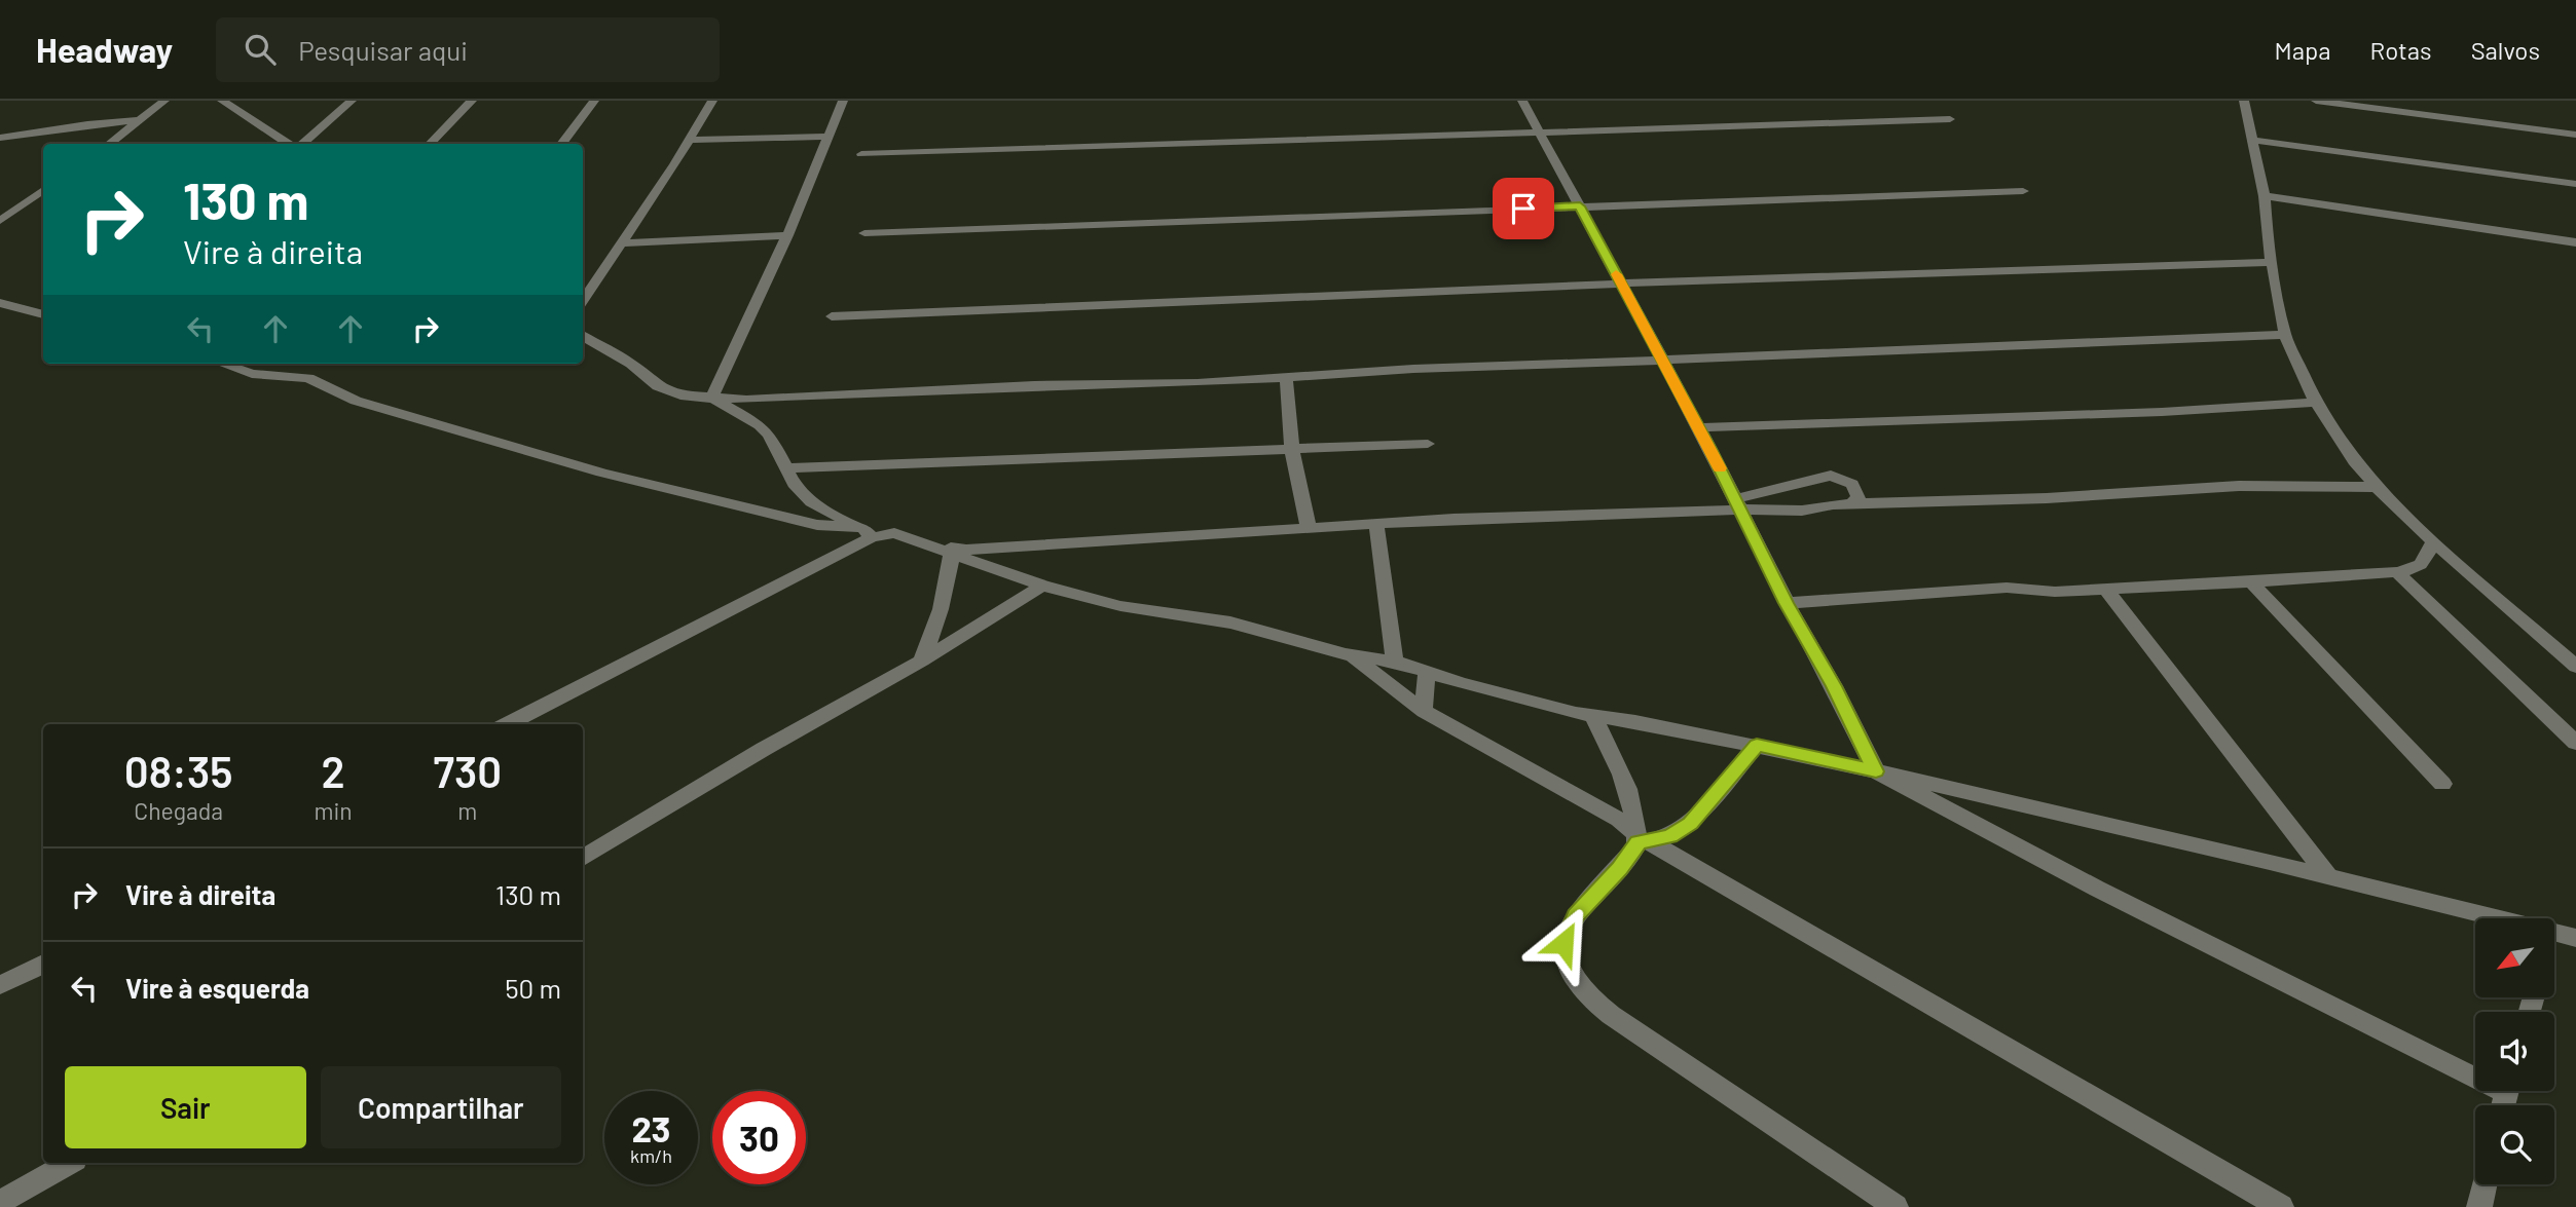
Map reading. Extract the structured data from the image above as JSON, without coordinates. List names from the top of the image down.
{
  "north": "bottom left",
  "page": {
    "header": "Headway",
    "search": "Pesquisar aqui",
    "nav": ["Mapa", "Rotas", "Salvos"],
    "turn": ["130 m", "Vire à direita"],
    "eta": [
      "08:35",
      "Chegada",
      "2",
      "min",
      "730",
      "m"
    ],
    "list": [
      {
        "name": "Vire à direita",
        "value": "130 m"
      },
      {
        "name": "Vire à esquerda",
        "value": "50 m"
      }
    ],
    "buttons": ["Sair", "Compartilhar"],
    "speed": "23 km/h",
    "limit": "30"
  }
}
